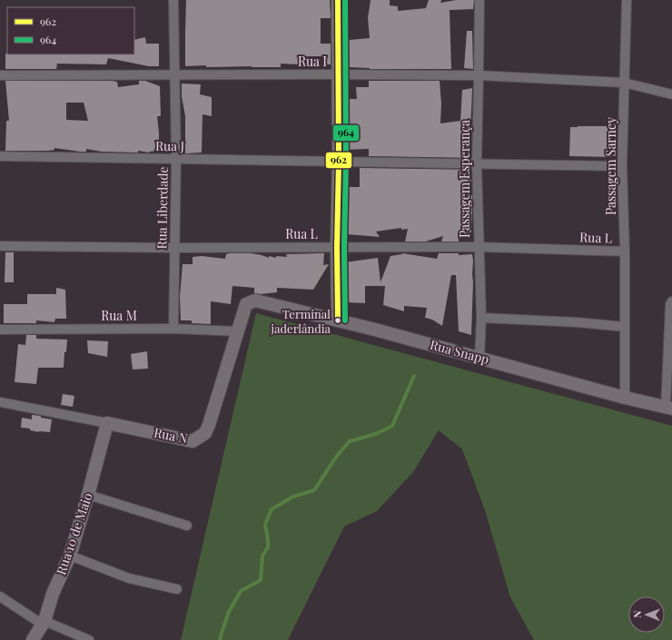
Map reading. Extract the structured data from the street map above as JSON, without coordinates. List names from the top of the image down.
{
  "streets": {
    "main road": ["Rua Snapp", "Rua N", "Rua 10 de Maio"],
    "street": [
      "Rua I",
      "Rua J",
      "Passagem Sarney",
      "Passagem Esperança",
      "Rua Liberdade",
      "Rua L",
      "Rua M"
    ]
  },
  "crossings": [
    ["Rua I", "Passagem Sarney"],
    ["Rua I", "Passagem Esperança"],
    ["Rua I", "Rua Liberdade"],
    ["Rua J", "Rua Liberdade"],
    ["Passagem Sarney", "Rua L"],
    ["Passagem Sarney", "Rua Snapp"],
    ["Passagem Esperança", "Rua L"],
    ["Passagem Esperança", "Rua Snapp"],
    ["Rua Liberdade", "Rua L"],
    ["Rua Liberdade", "Rua M"],
    ["Rua M", "Rua N"],
    ["Rua Snapp", "Rua N"],
    ["Rua N", "Rua 10 de Maio"]
  ],
  "places": ["Terminal jaderlândia"],
  "lines": ["transit line 962", "transit line 964"],
  "legend": ["962", "964"],
  "north": "left"
}
